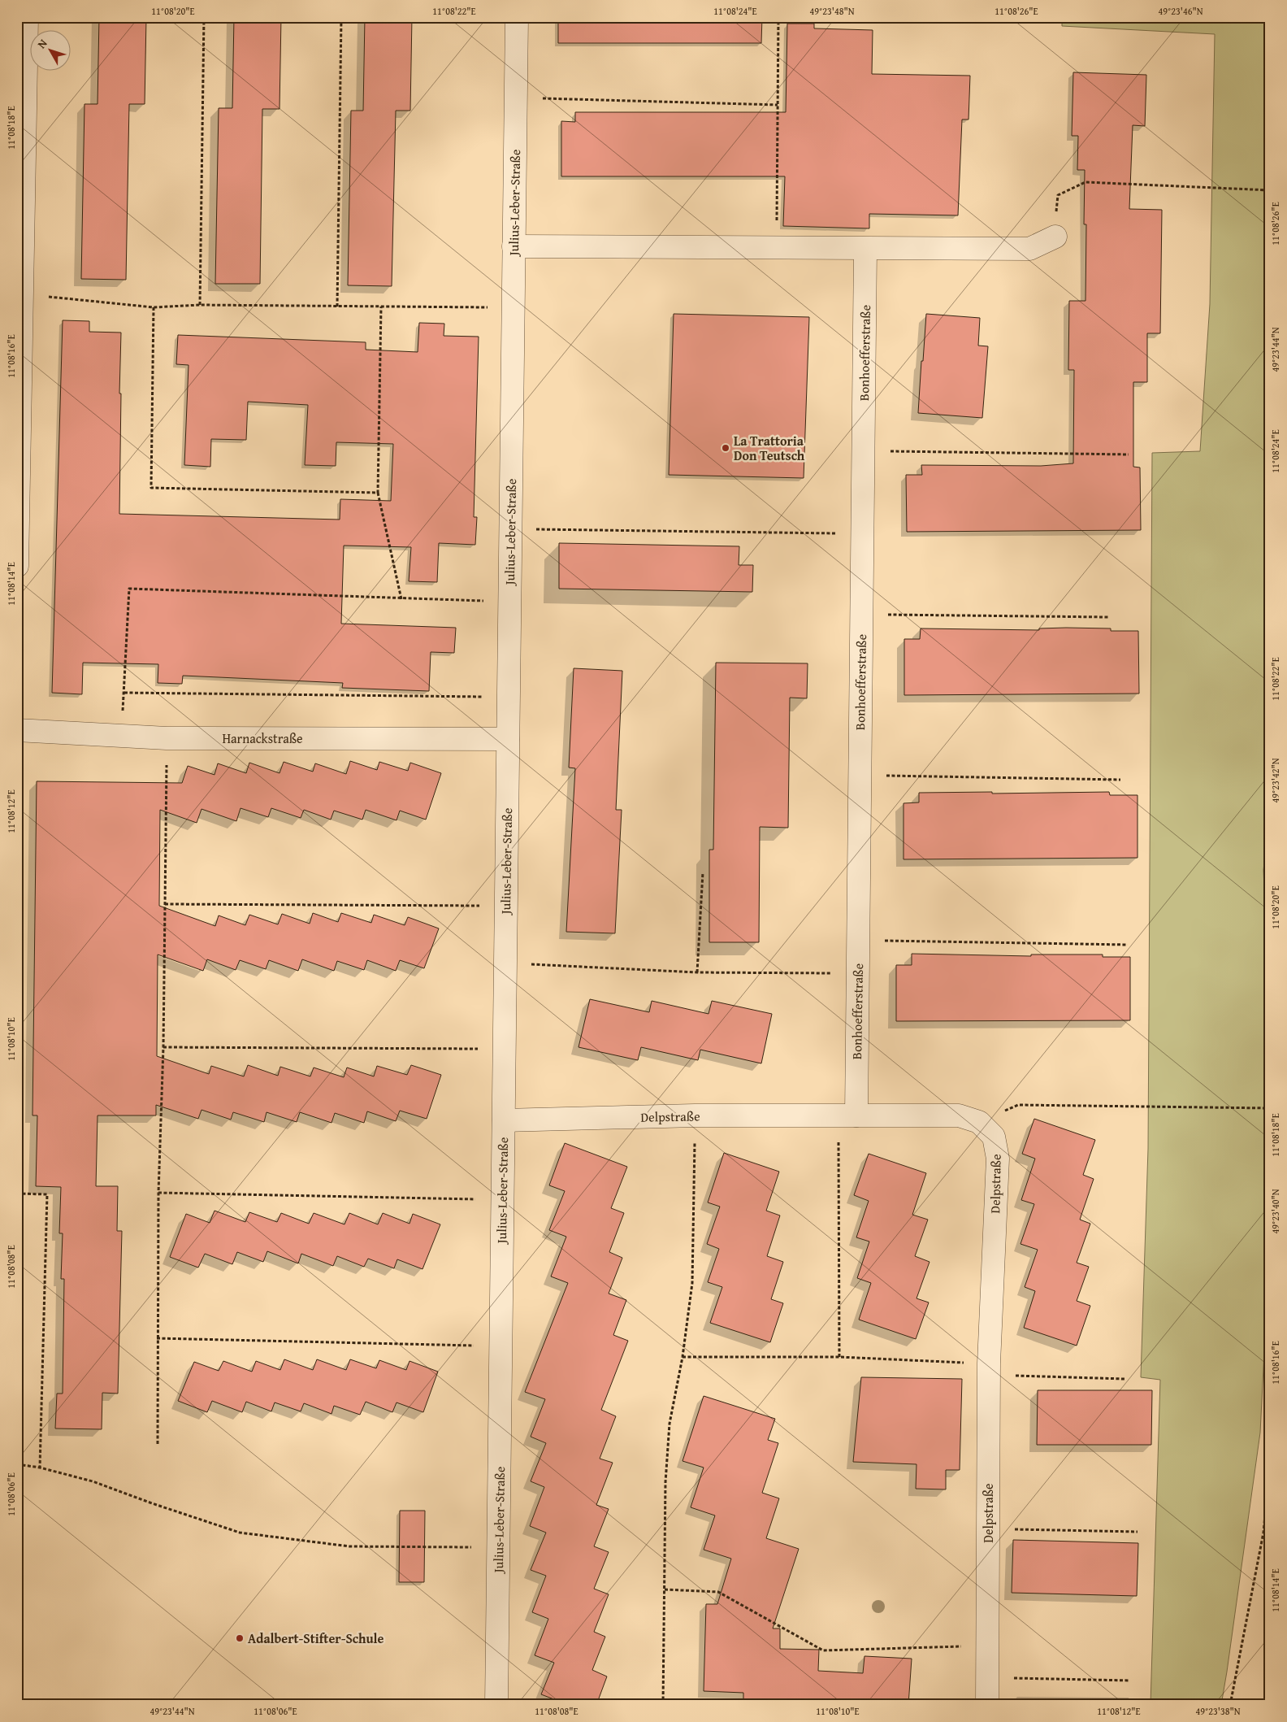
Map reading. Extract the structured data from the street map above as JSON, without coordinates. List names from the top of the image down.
{
  "streets": {
    "street": [
      "Julius-Leber-Straße",
      "Bonhoefferstraße",
      "Harnackstraße",
      "Delpstraße"
    ]
  },
  "crossings": [
    ["Julius-Leber-Straße", "Harnackstraße"],
    ["Julius-Leber-Straße", "Delpstraße"],
    ["Bonhoefferstraße", "Delpstraße"]
  ],
  "places": ["La Trattoria Don Teutsch", "Adalbert-Stifter-Schule"],
  "north": "top left",
  "coordinates": [
    "11°08'20\"E",
    "11°08'22\"E",
    "11°08'24\"E",
    "49°23'48\"N",
    "11°08'26\"E",
    "49°23'46\"N",
    "11°08'18\"E",
    "49°23'44\"N",
    "11°08'16\"E",
    "11°08'14\"E",
    "49°23'42\"N",
    "11°08'12\"E",
    "11°08'10\"E",
    "49°23'40\"N",
    "11°08'08\"E",
    "11°08'06\"E",
    "49°23'38\"N"
  ]
}
